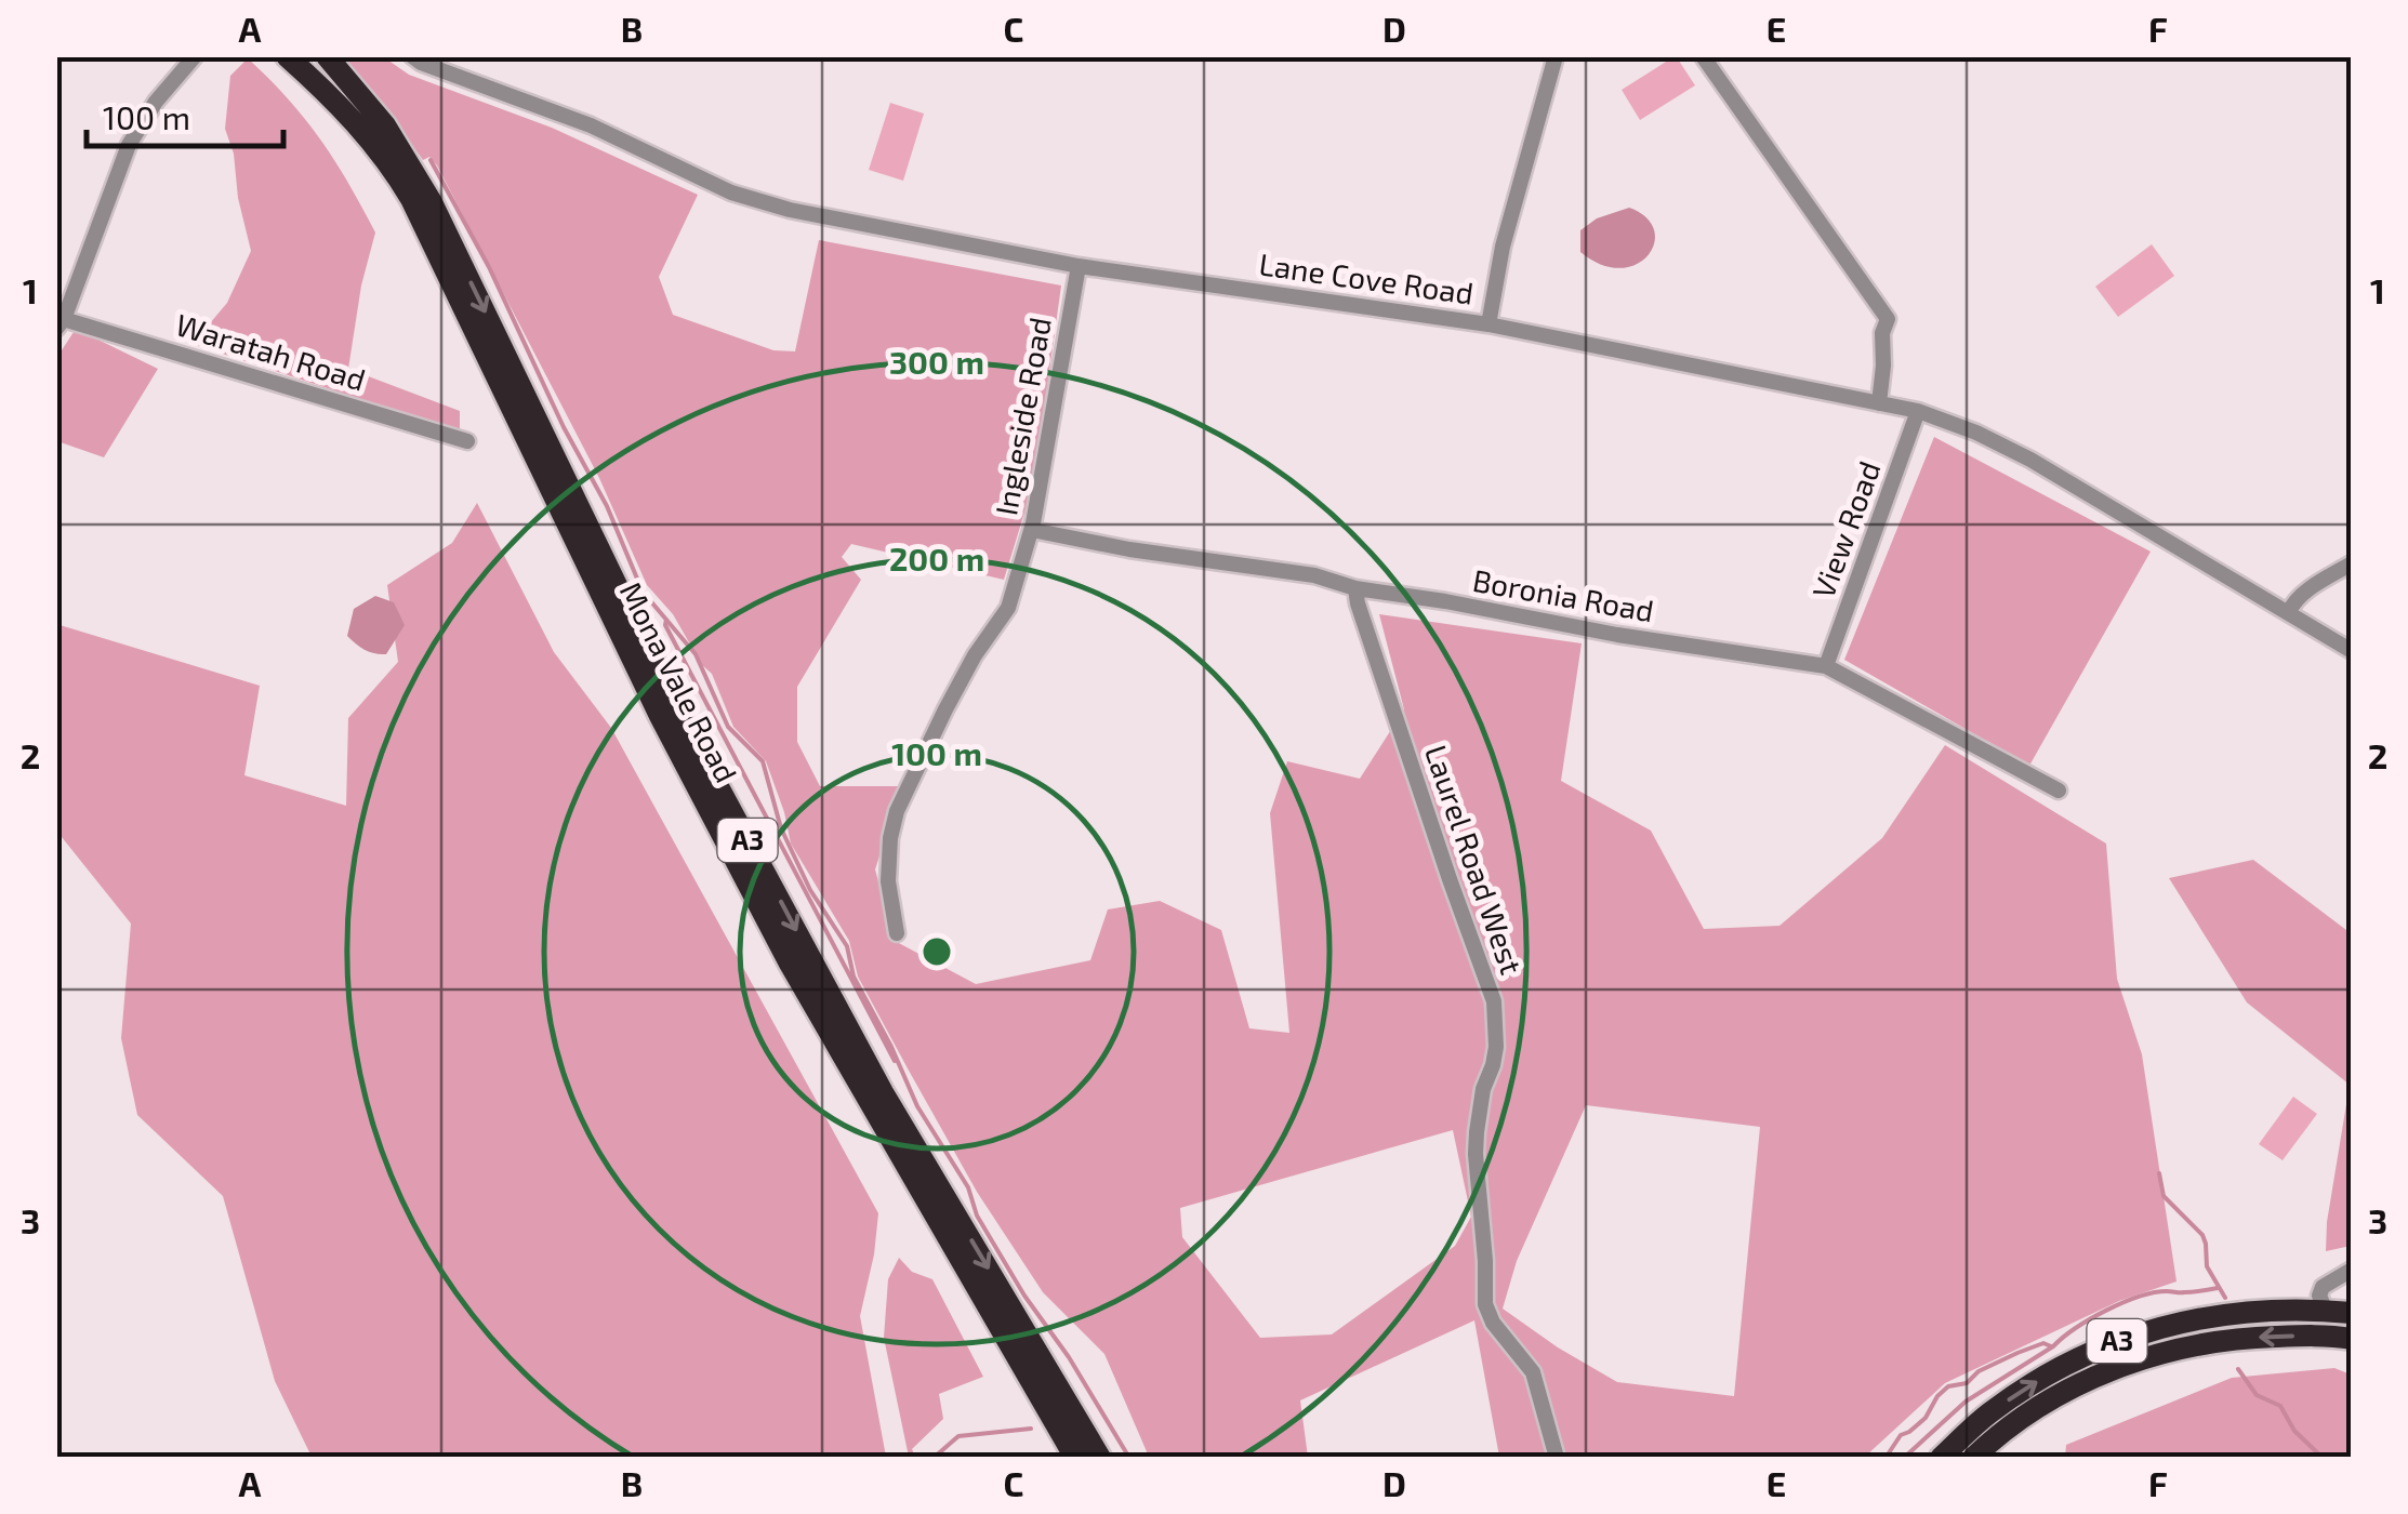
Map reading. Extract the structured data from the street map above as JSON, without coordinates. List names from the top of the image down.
{
  "streets": {
    "highway": ["Mona Vale Road", "A3"],
    "street": [
      "Lane Cove Road",
      "Waratah Road",
      "Ingleside Road",
      "View Road",
      "Boronia Road",
      "Laurel Road West"
    ]
  },
  "crossings": [
    ["Lane Cove Road", "Ingleside Road"],
    ["Lane Cove Road", "View Road"],
    ["Ingleside Road", "Boronia Road"],
    ["View Road", "Boronia Road"],
    ["Boronia Road", "Laurel Road West"]
  ],
  "scale_bar": "100 m",
  "grid": {
    "columns": [
      "A",
      "B",
      "C",
      "D",
      "E",
      "F"
    ],
    "rows": ["1", "2", "3"]
  },
  "rings": ["300 m", "200 m", "100 m"]
}
